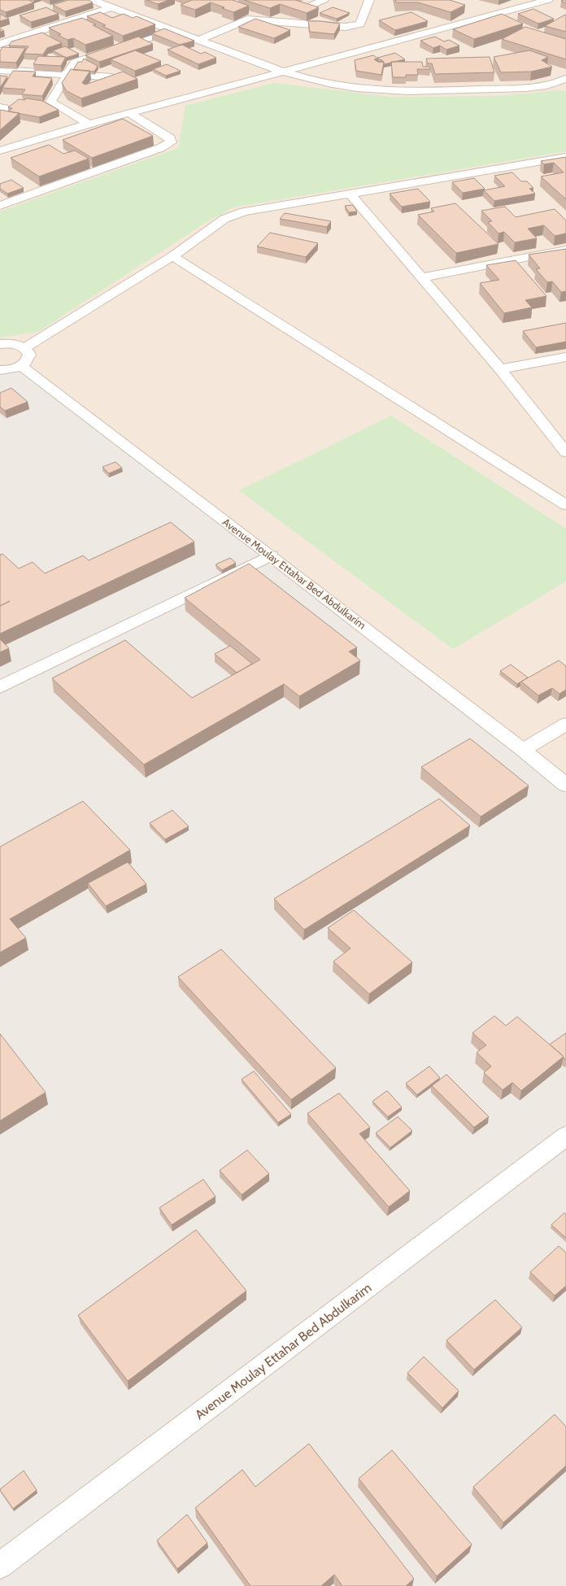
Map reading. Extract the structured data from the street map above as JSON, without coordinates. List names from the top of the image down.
{
  "streets": {
    "street": ["Avenue Moulay Ettahar Bed Abdulkarim"]
  }
}
